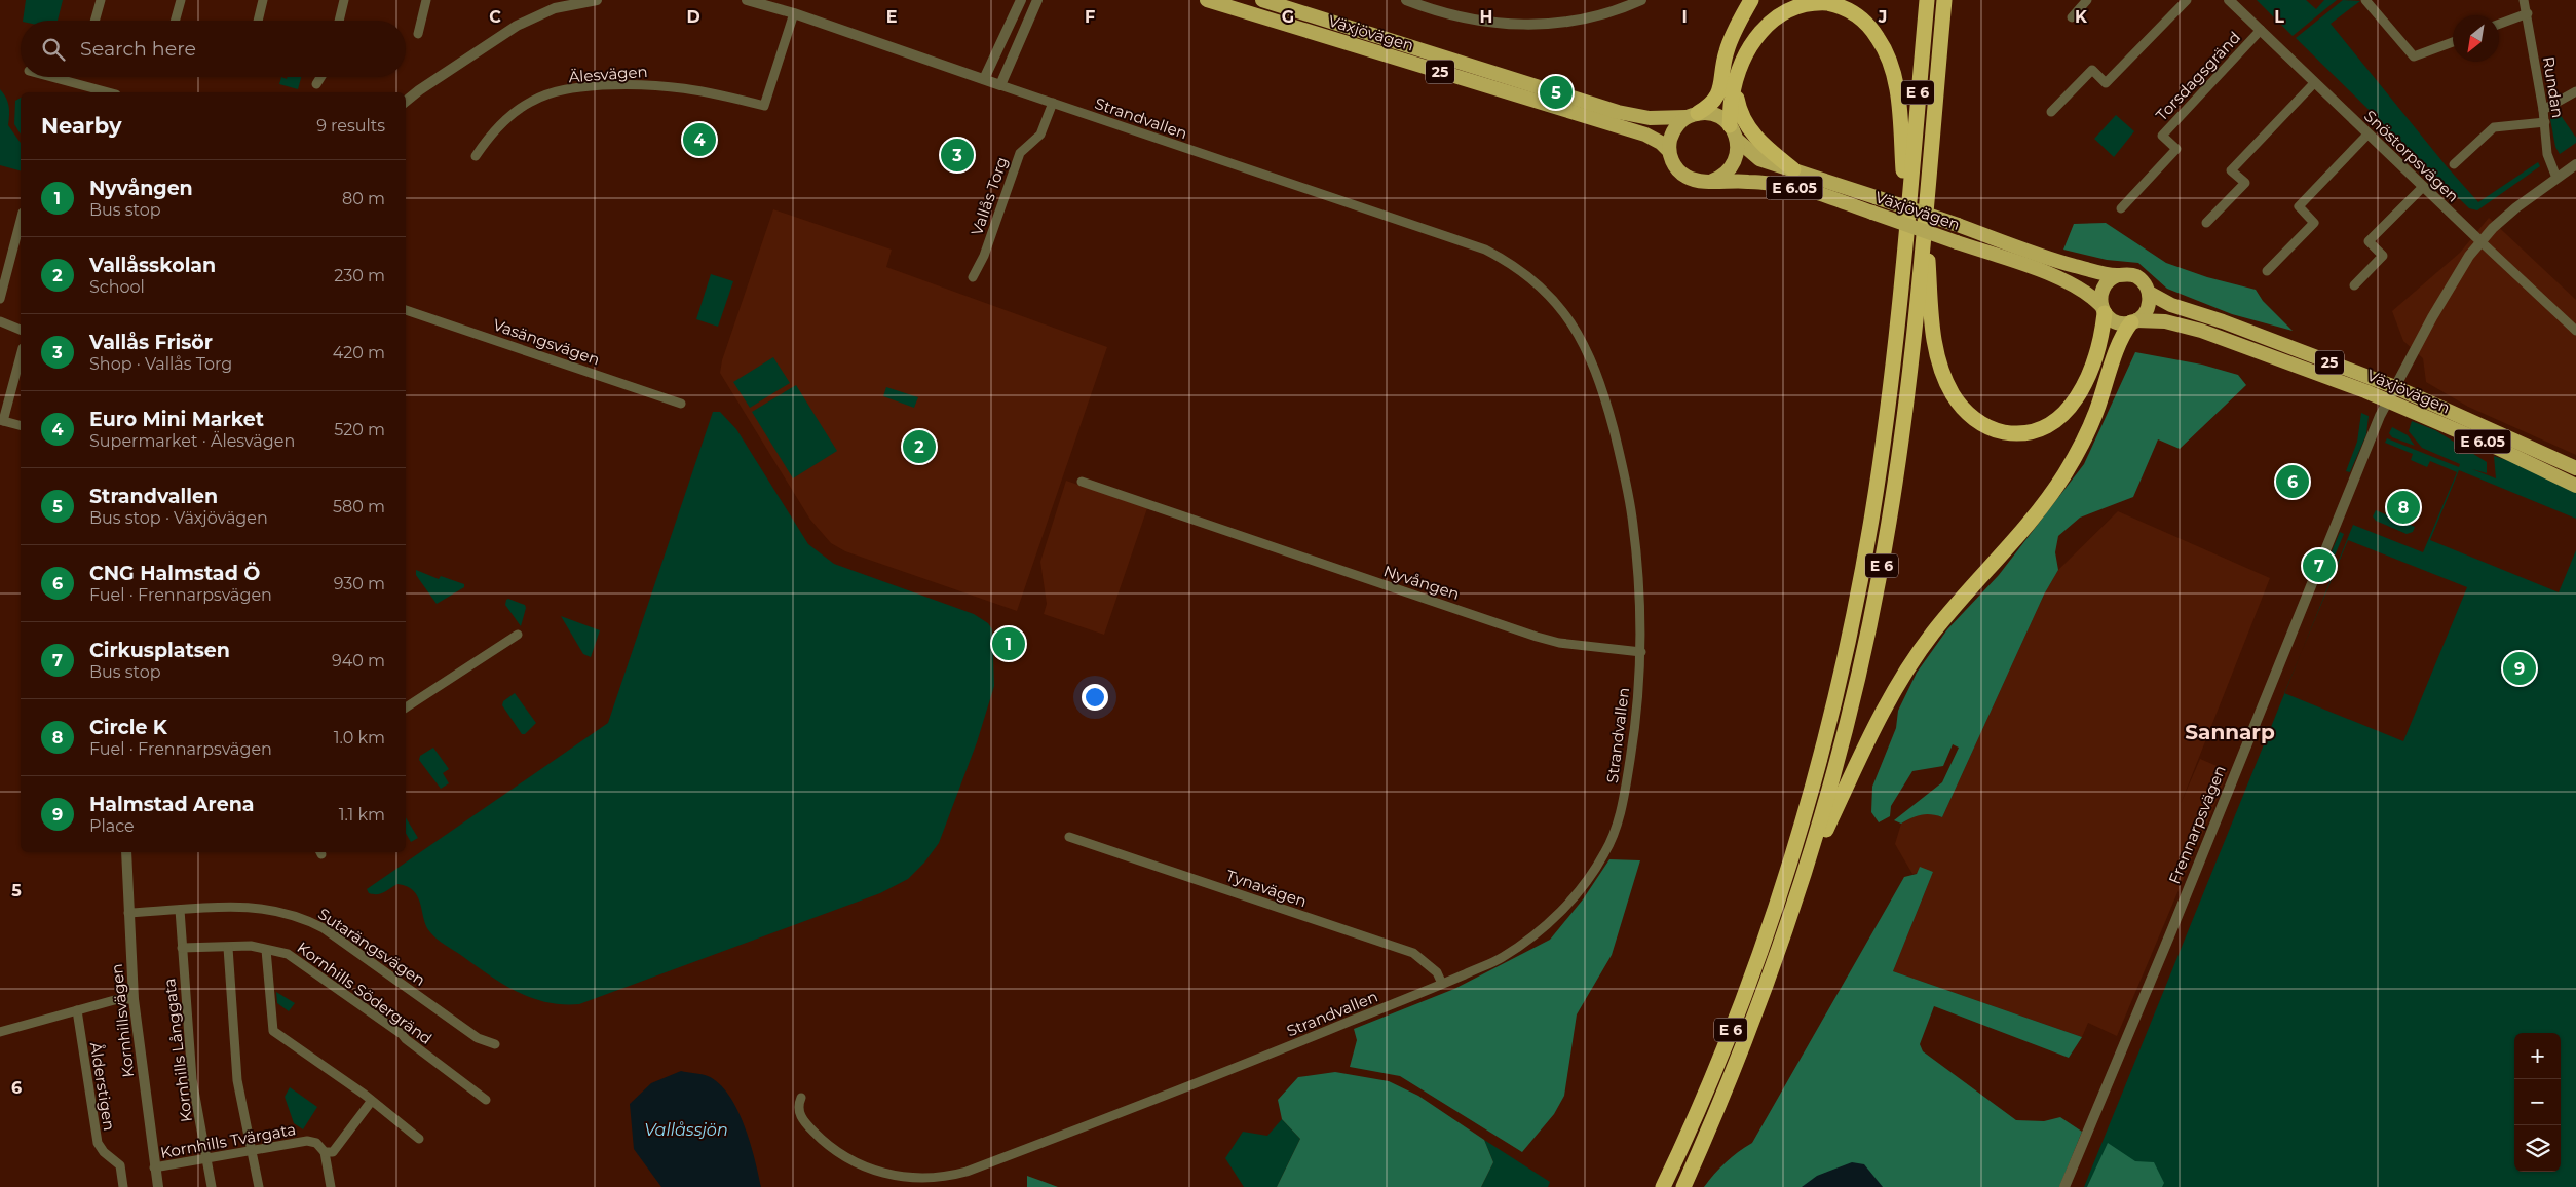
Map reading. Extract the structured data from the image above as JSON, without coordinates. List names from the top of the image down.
{
  "streets": {
    "highway": [
      "Växjövägen",
      "25",
      "E 6",
      "E 6.05"
    ],
    "street": [
      "Älesvägen",
      "Torsdagsgränd",
      "Rundan",
      "Strandvallen",
      "Snöstorpsvägen",
      "Vallås Torg",
      "Vasängsvägen",
      "Nyvången",
      "Frennarpsvägen",
      "Tynavägen",
      "Sutarängsvägen",
      "Kornhills Södergränd",
      "Kornhillsvägen",
      "Kornhills Långgata",
      "Ålderstigen",
      "Kornhills Tvärgata"
    ]
  },
  "crossings": [
    ["Växjövägen", "Frennarpsvägen"],
    ["Torsdagsgränd", "Snöstorpsvägen"],
    ["Rundan", "Frennarpsvägen"],
    ["Strandvallen", "Vallås Torg"],
    ["Strandvallen", "Nyvången"],
    ["Strandvallen", "Tynavägen"],
    ["Snöstorpsvägen", "Frennarpsvägen"],
    ["Sutarängsvägen", "Kornhillsvägen"],
    ["Sutarängsvägen", "Kornhills Långgata"],
    ["Kornhills Södergränd", "Kornhills Långgata"],
    ["Kornhillsvägen", "Kornhills Tvärgata"],
    ["Kornhills Långgata", "Kornhills Tvärgata"]
  ],
  "districts": ["Sannarp"],
  "water": ["Vallåssjön"],
  "north": "bottom left",
  "page": {
    "search": "Search here",
    "pins": [
      "5",
      "4",
      "3",
      "2",
      "6",
      "8",
      "7",
      "1",
      "9"
    ],
    "heading": ["Nearby", "9 results"],
    "list": [
      {
        "mark": "1",
        "name": "Nyvången",
        "note": "Bus stop",
        "value": "80 m"
      },
      {
        "mark": "2",
        "name": "Vallåsskolan",
        "note": "School",
        "value": "230 m"
      },
      {
        "mark": "3",
        "name": "Vallås Frisör",
        "note": "Shop · Vallås Torg",
        "value": "420 m"
      },
      {
        "mark": "4",
        "name": "Euro Mini Market",
        "note": "Supermarket · Älesvägen",
        "value": "520 m"
      },
      {
        "mark": "5",
        "name": "Strandvallen",
        "note": "Bus stop · Växjövägen",
        "value": "580 m"
      },
      {
        "mark": "6",
        "name": "CNG Halmstad Ö",
        "note": "Fuel · Frennarpsvägen",
        "value": "930 m"
      },
      {
        "mark": "7",
        "name": "Cirkusplatsen",
        "note": "Bus stop",
        "value": "940 m"
      },
      {
        "mark": "8",
        "name": "Circle K",
        "note": "Fuel · Frennarpsvägen",
        "value": "1.0 km"
      },
      {
        "mark": "9",
        "name": "Halmstad Arena",
        "note": "Place",
        "value": "1.1 km"
      }
    ],
    "map_buttons": ["+", "−"]
  },
  "grid": {
    "columns": [
      "C",
      "D",
      "E",
      "F",
      "G",
      "H",
      "I",
      "J",
      "K",
      "L"
    ],
    "rows": ["5", "6"]
  }
}
